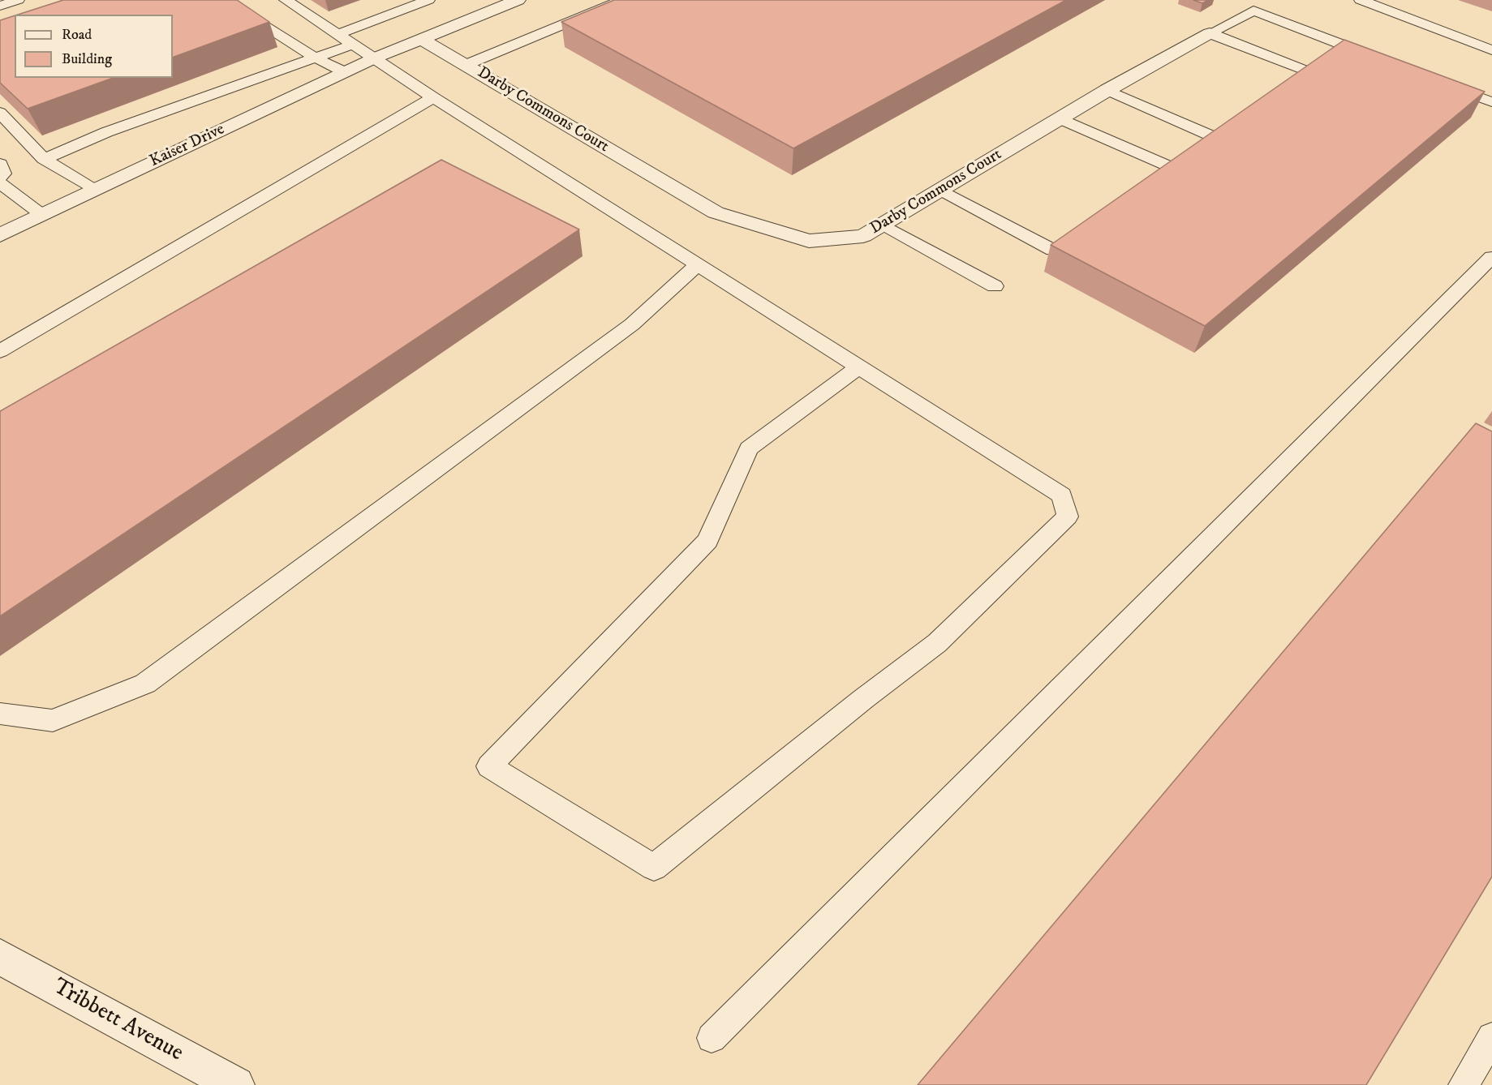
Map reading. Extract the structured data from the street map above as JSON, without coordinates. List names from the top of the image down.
{
  "streets": {
    "street": ["Darby Commons Court", "Kaiser Drive", "Tribbett Avenue"]
  },
  "crossings": [
    ["Darby Commons Court", "Kaiser Drive"]
  ],
  "legend": ["Road", "Building"]
}
